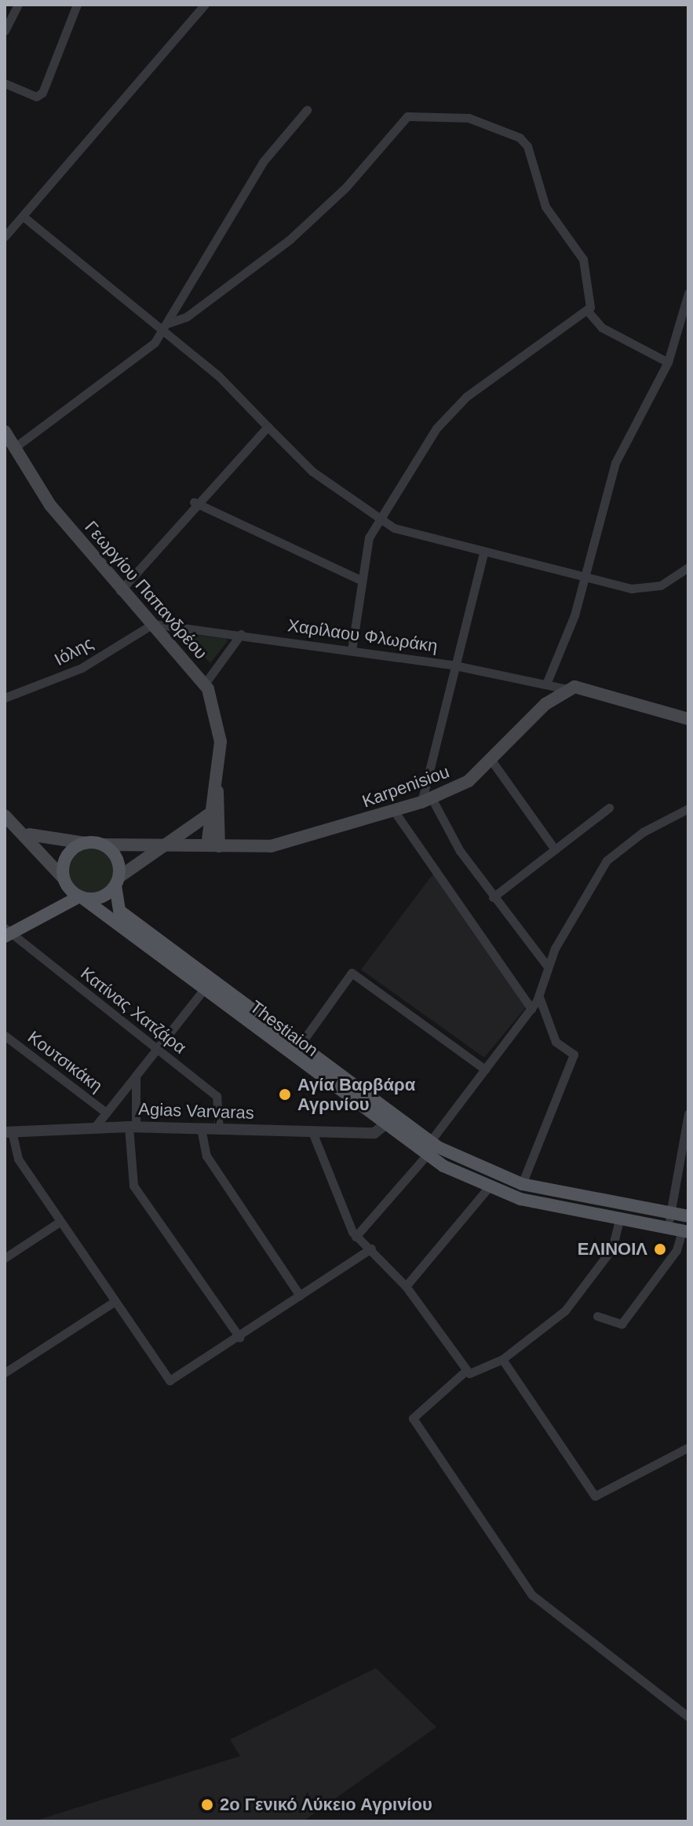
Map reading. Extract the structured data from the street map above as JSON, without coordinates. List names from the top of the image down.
{
  "streets": {
    "main road": ["Γεωργίου Παπανδρέου", "Karpenisiou", "Thestiaion"],
    "street": [
      "Χαρίλαου Φλωράκη",
      "Ιόλης",
      "Κατίνας Χατζάρα",
      "Κουτσικάκη",
      "Agias Varvaras"
    ]
  },
  "crossings": [
    ["Γεωργίου Παπανδρέου", "Χαρίλαου Φλωράκη"],
    ["Γεωργίου Παπανδρέου", "Ιόλης"],
    ["Χαρίλαου Φλωράκη", "Ιόλης"],
    ["Χαρίλαου Φλωράκη", "Karpenisiou"],
    ["Karpenisiou", "Thestiaion"],
    ["Κατίνας Χατζάρα", "Agias Varvaras"],
    ["Thestiaion", "Agias Varvaras"]
  ],
  "places": ["Αγία Βαρβάρα Αγρινίου", "ΕΛΙΝΟΙΛ", "2ο Γενικό Λύκειο Αγρινίου"]
}
